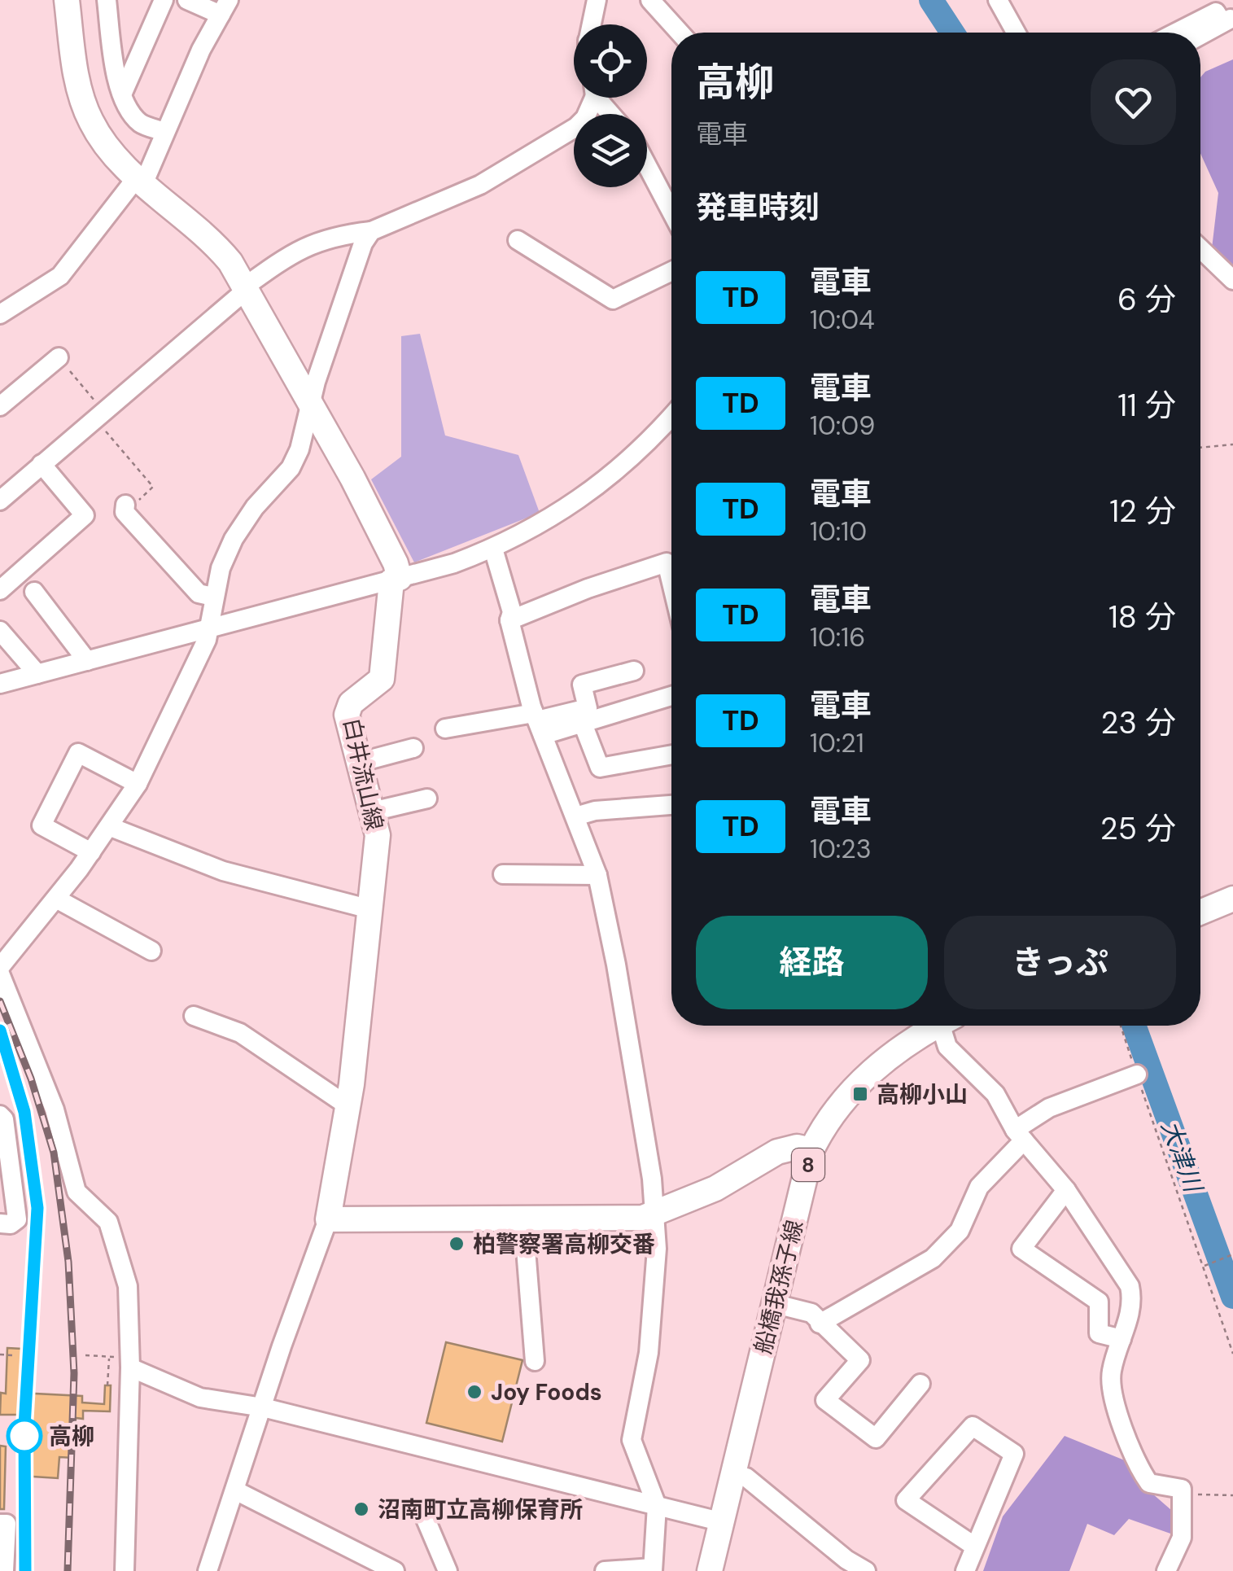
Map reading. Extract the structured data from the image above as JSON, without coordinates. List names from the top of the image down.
{
  "streets": {
    "main road": ["白井流山線", "8", "船橋我孫子線"]
  },
  "water": ["大津川"],
  "places": {
    "transit": ["高柳小山"],
    "other": [
      "柏警察署高柳交番",
      "Joy Foods",
      "高柳",
      "沼南町立高柳保育所"
    ]
  },
  "page": {
    "heading": [
      ["高柳", "電車"],
      "発車時刻"
    ],
    "list": [
      {
        "mark": "TD",
        "name": "電車",
        "note": "10:04",
        "value": "6 分"
      },
      {
        "mark": "TD",
        "name": "電車",
        "note": "10:09",
        "value": "11 分"
      },
      {
        "mark": "TD",
        "name": "電車",
        "note": "10:10",
        "value": "12 分"
      },
      {
        "mark": "TD",
        "name": "電車",
        "note": "10:16",
        "value": "18 分"
      },
      {
        "mark": "TD",
        "name": "電車",
        "note": "10:21",
        "value": "23 分"
      },
      {
        "mark": "TD",
        "name": "電車",
        "note": "10:23",
        "value": "25 分"
      }
    ],
    "buttons": ["経路", "きっぷ"]
  }
}
